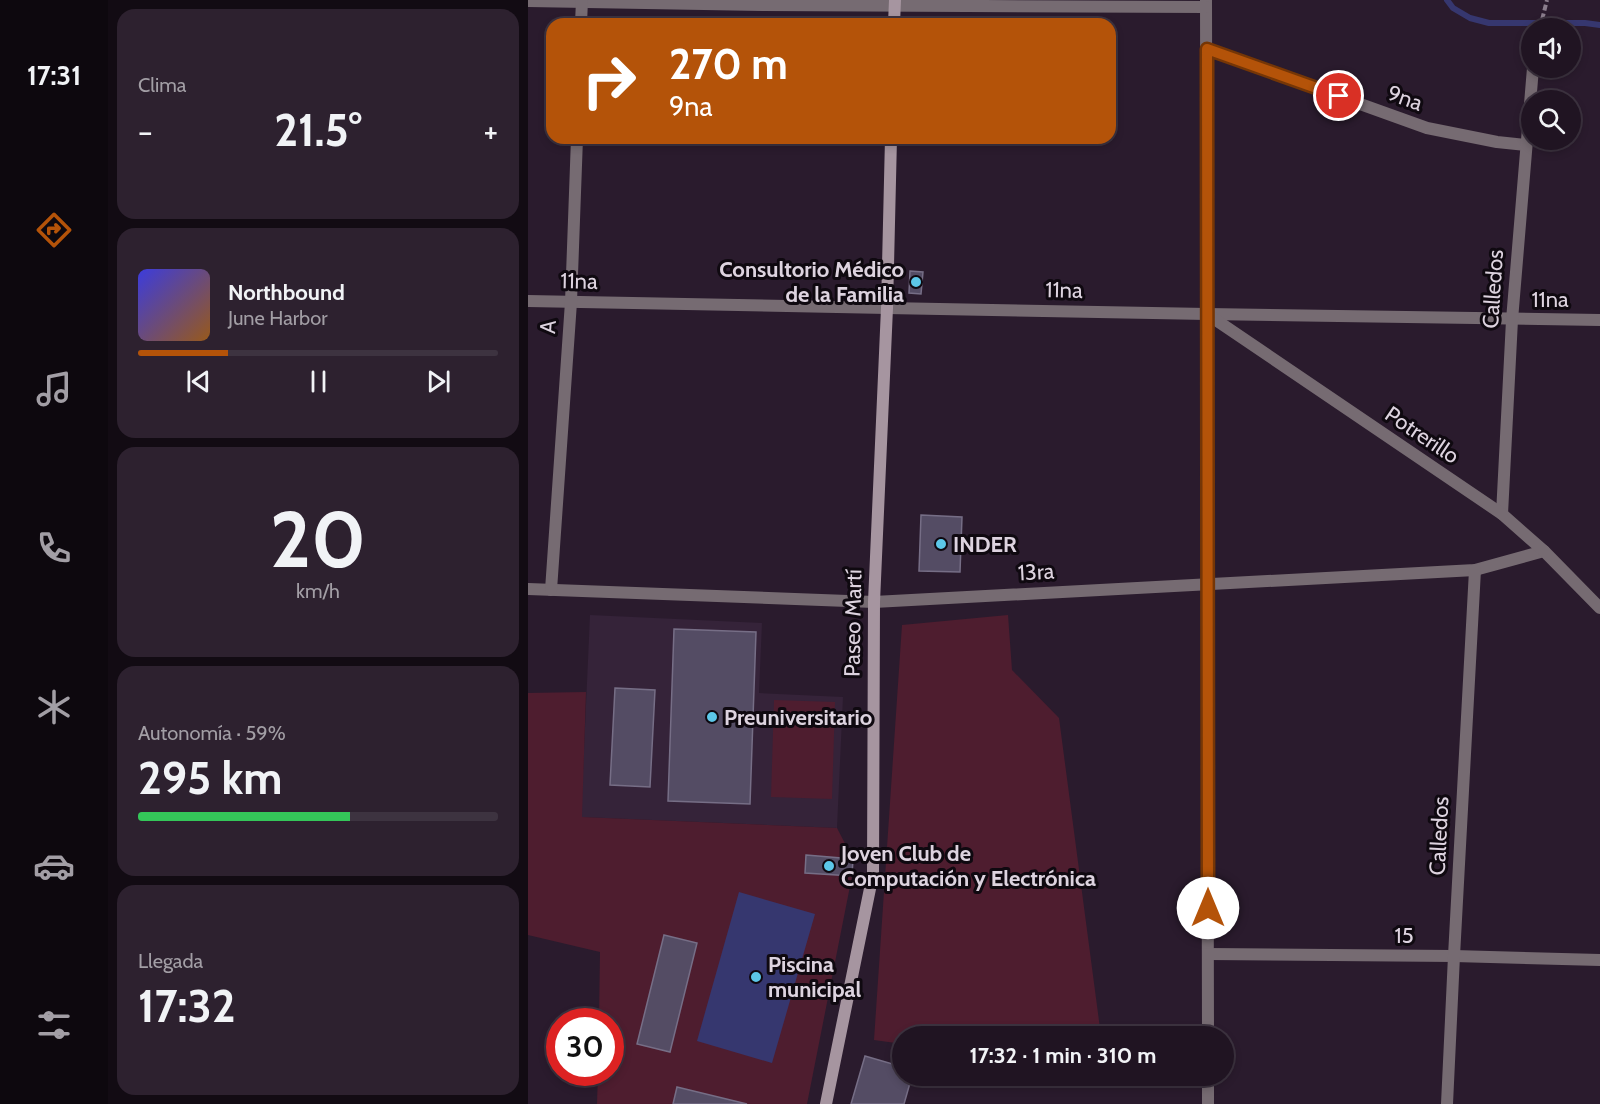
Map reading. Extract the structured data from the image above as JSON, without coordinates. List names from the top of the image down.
{
  "streets": {
    "main road": ["Paseo Martí"],
    "street": [
      "9na",
      "11na",
      "Calledos",
      "A",
      "Potrerillo",
      "13ra",
      "15"
    ]
  },
  "crossings": [
    ["11na", "Calledos"],
    ["11na", "A"],
    ["11na", "Potrerillo"],
    ["11na", "Paseo Martí"],
    ["Calledos", "Potrerillo"],
    ["Calledos", "13ra"],
    ["Calledos", "15"],
    ["A", "13ra"],
    ["Potrerillo", "13ra"],
    ["13ra", "Paseo Martí"]
  ],
  "places": [
    "Consultorio Médico de la Familia",
    "INDER",
    "Preuniversitario",
    "Joven Club de Computación y Electrónica",
    "Piscina municipal"
  ],
  "page": {
    "tabs": "17:31",
    "tile": [
      "Clima",
      ["20", "km/h"],
      ["Autonomía · 59%", "295 km"],
      ["Llegada", "17:32"]
    ],
    "turn": ["270 m", "9na"],
    "heat": ["−", "21.5°", "+"],
    "song": ["Northbound", "June Harbor"],
    "limit": "30",
    "trip": "17:32 · 1 min · 310 m"
  }
}
